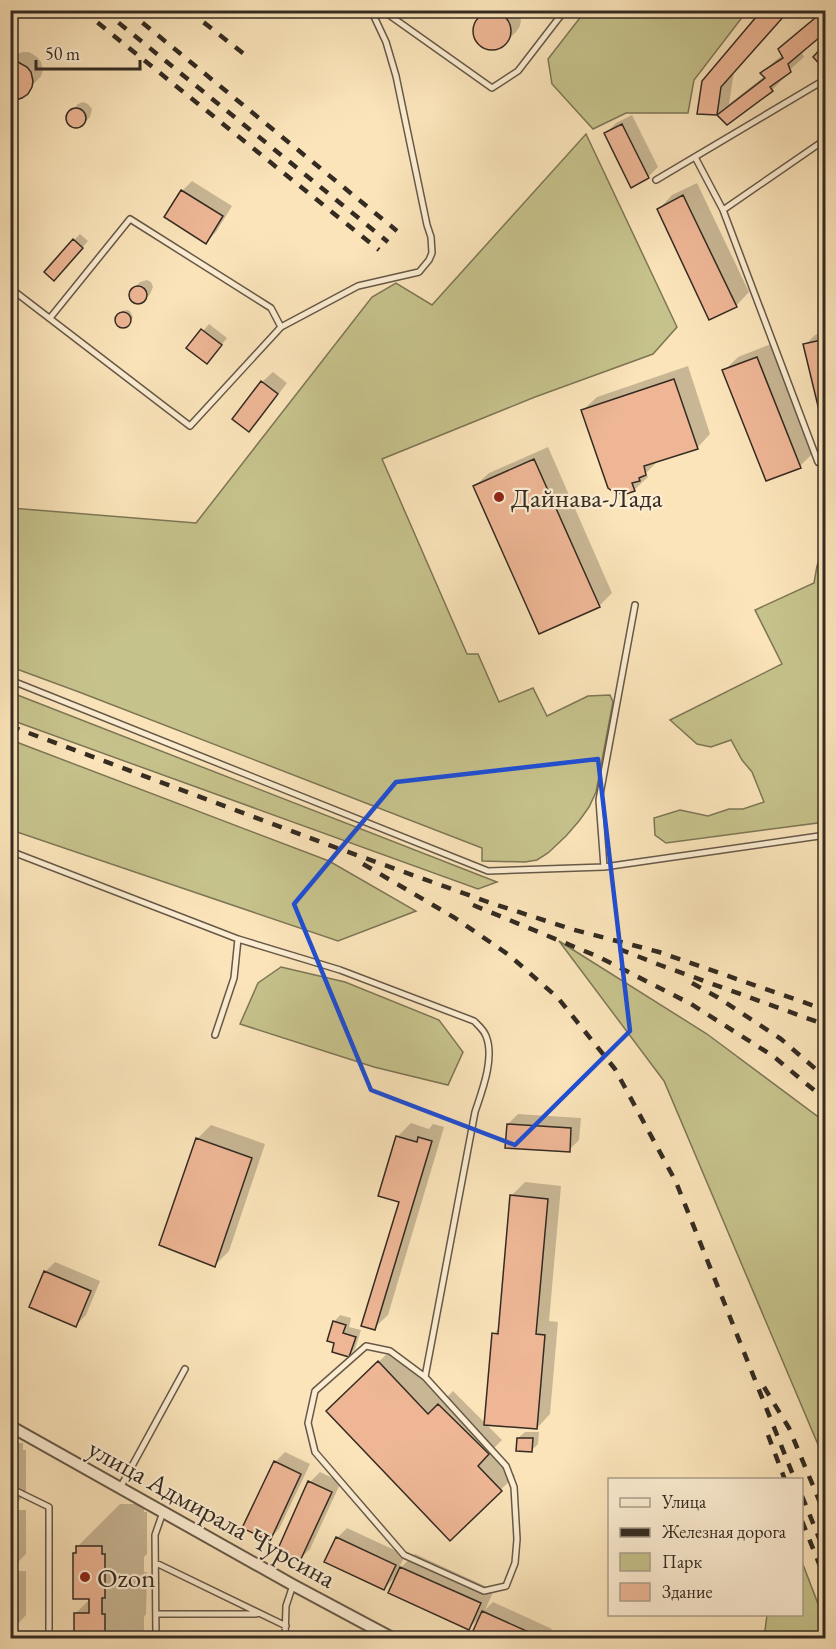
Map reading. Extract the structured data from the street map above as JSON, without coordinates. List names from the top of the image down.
{
  "streets": {
    "street": ["улица Адмирала Чурсина"]
  },
  "places": ["Дайнава-Лада", "Ozon"],
  "legend": [
    "Улица",
    "Железная дорога",
    "Парк",
    "Здание"
  ],
  "scale_bar": "50 m"
}
